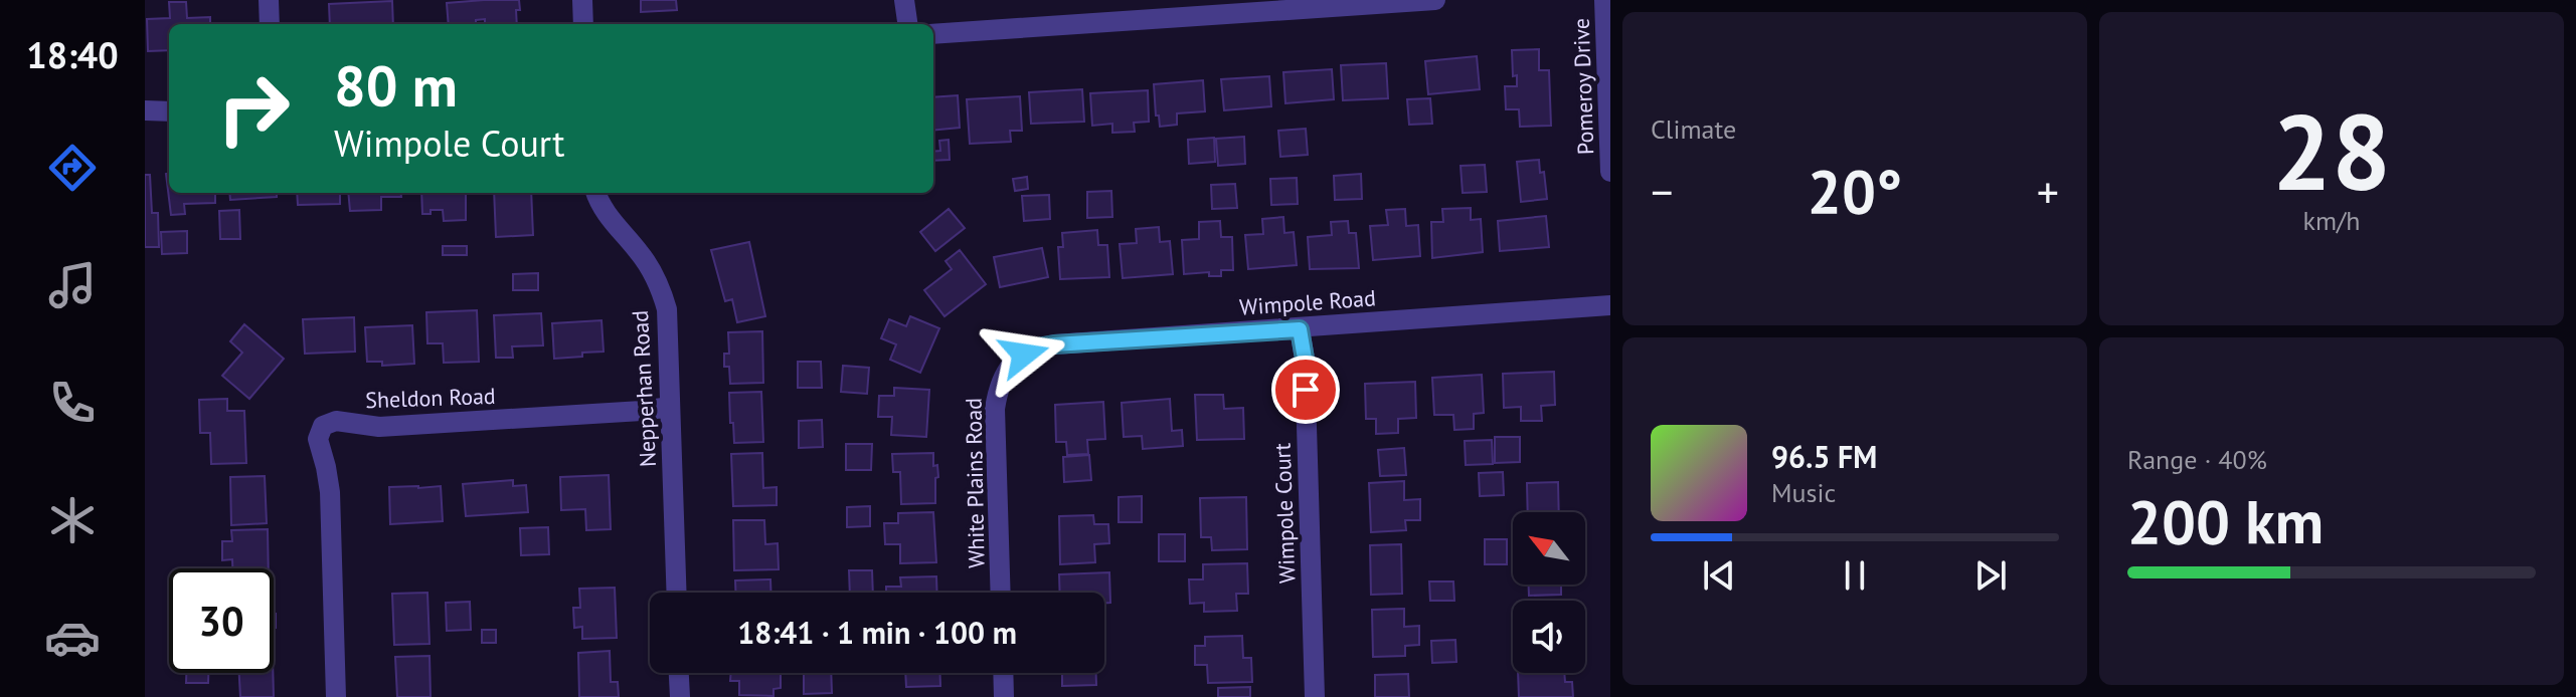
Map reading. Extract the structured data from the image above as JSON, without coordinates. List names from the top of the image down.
{
  "streets": {
    "street": [
      "Pomeroy Drive",
      "Wimpole Road",
      "Nepperhan Road",
      "Sheldon Road",
      "White Plains Road",
      "Wimpole Court"
    ]
  },
  "crossings": [
    ["Wimpole Road", "White Plains Road"],
    ["Wimpole Road", "Wimpole Court"],
    ["Nepperhan Road", "Sheldon Road"]
  ],
  "north": "top left",
  "page": {
    "tabs": "18:40",
    "tile": [
      "Climate",
      ["28", "km/h"],
      ["Range · 40%", "200 km"]
    ],
    "turn": ["80 m", "Wimpole Court"],
    "heat": ["−", "20°", "+"],
    "song": ["96.5 FM", "Music"],
    "limit": "30",
    "trip": "18:41 · 1 min · 100 m"
  }
}
